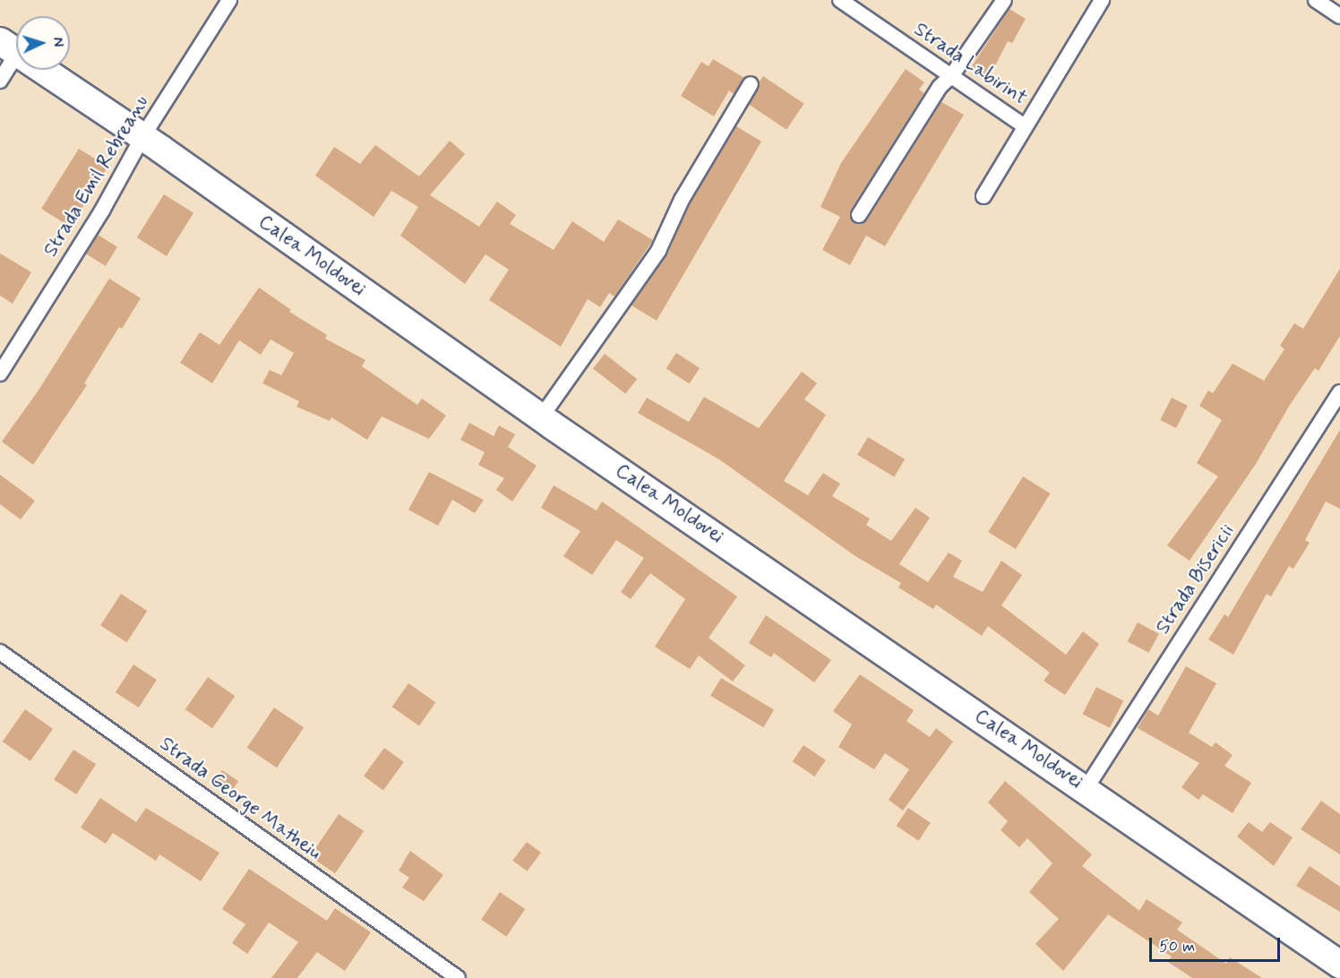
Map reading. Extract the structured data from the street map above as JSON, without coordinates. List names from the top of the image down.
{
  "streets": {
    "highway": ["Calea Moldovei"],
    "street": [
      "Strada Labirint",
      "Strada Emil Rebreanu",
      "Strada Bisericii",
      "Strada George Matheiu"
    ]
  },
  "crossings": [
    ["Strada Emil Rebreanu", "Calea Moldovei"],
    ["Calea Moldovei", "Strada Bisericii"]
  ],
  "scale_bar": "50 m",
  "north": "right"
}
